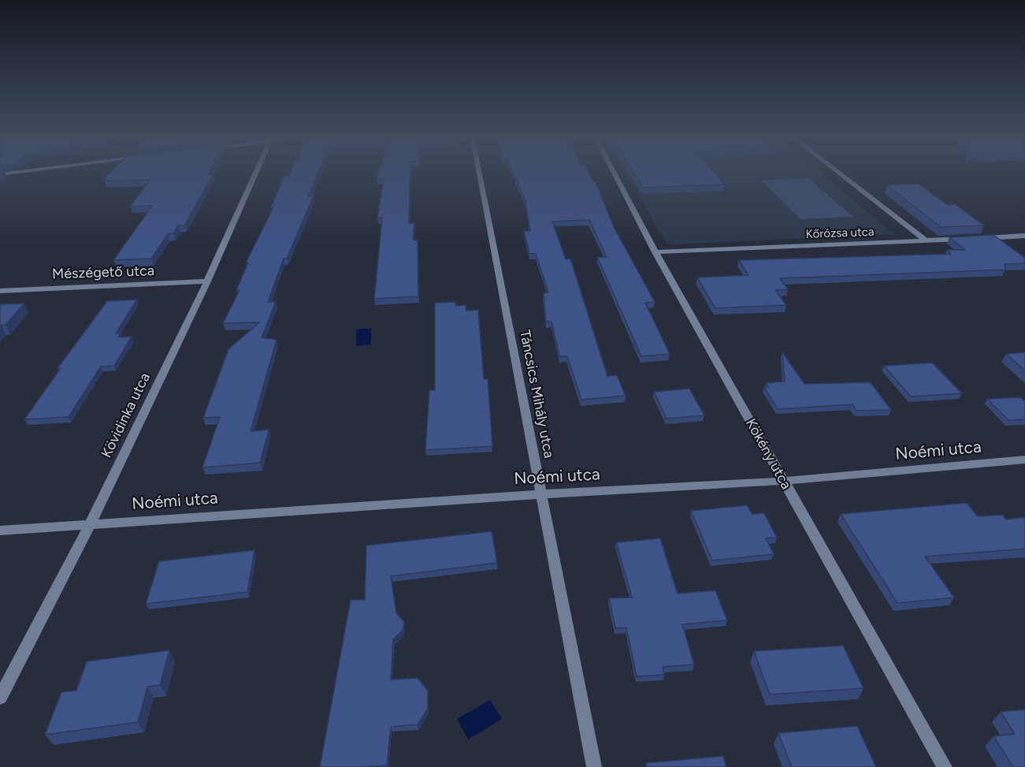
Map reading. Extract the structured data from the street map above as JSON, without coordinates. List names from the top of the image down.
{
  "streets": {
    "street": [
      "Kőrózsa utca",
      "Mészégető utca",
      "Táncsics Mihály utca",
      "Kövidinka utca",
      "Noémi utca",
      "Kökény utca"
    ]
  },
  "crossings": [
    ["Kőrózsa utca", "Kökény utca"],
    ["Mészégető utca", "Kövidinka utca"],
    ["Táncsics Mihály utca", "Noémi utca"],
    ["Kövidinka utca", "Noémi utca"],
    ["Noémi utca", "Kökény utca"]
  ]
}
